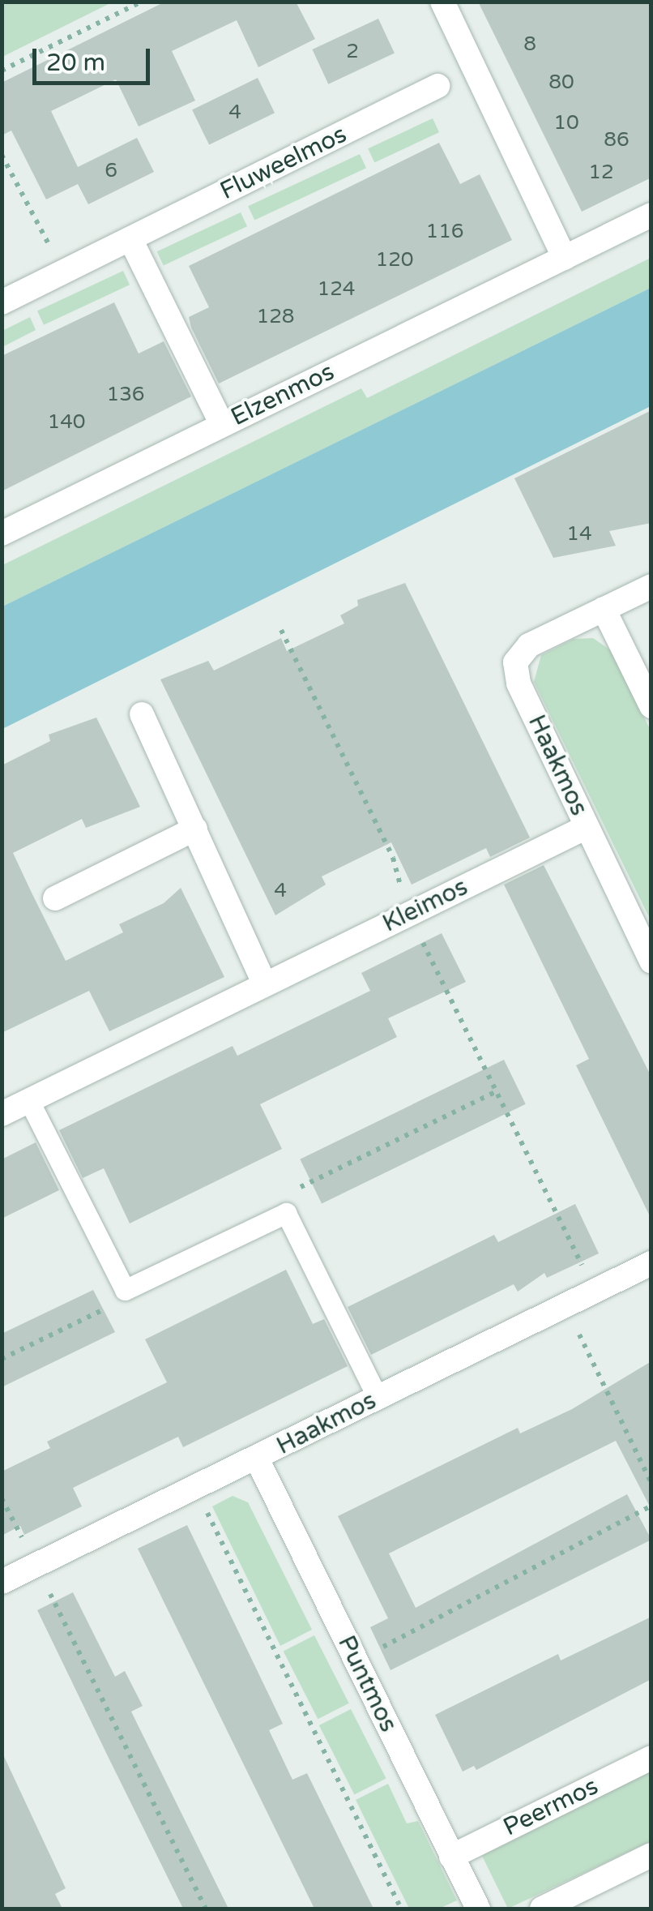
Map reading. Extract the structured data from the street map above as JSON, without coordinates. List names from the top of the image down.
{
  "streets": {
    "street": [
      "Fluweelmos",
      "Elzenmos",
      "Haakmos",
      "Kleimos",
      "Puntmos",
      "Peermos"
    ]
  },
  "crossings": [
    ["Haakmos", "Kleimos"],
    ["Haakmos", "Puntmos"],
    ["Puntmos", "Peermos"]
  ],
  "house_numbers": [
    "8",
    "2",
    "80",
    "4",
    "10",
    "86",
    "6",
    "12",
    "116",
    "120",
    "124",
    "128",
    "136",
    "140",
    "14",
    "4"
  ],
  "scale_bar": "20 m"
}
